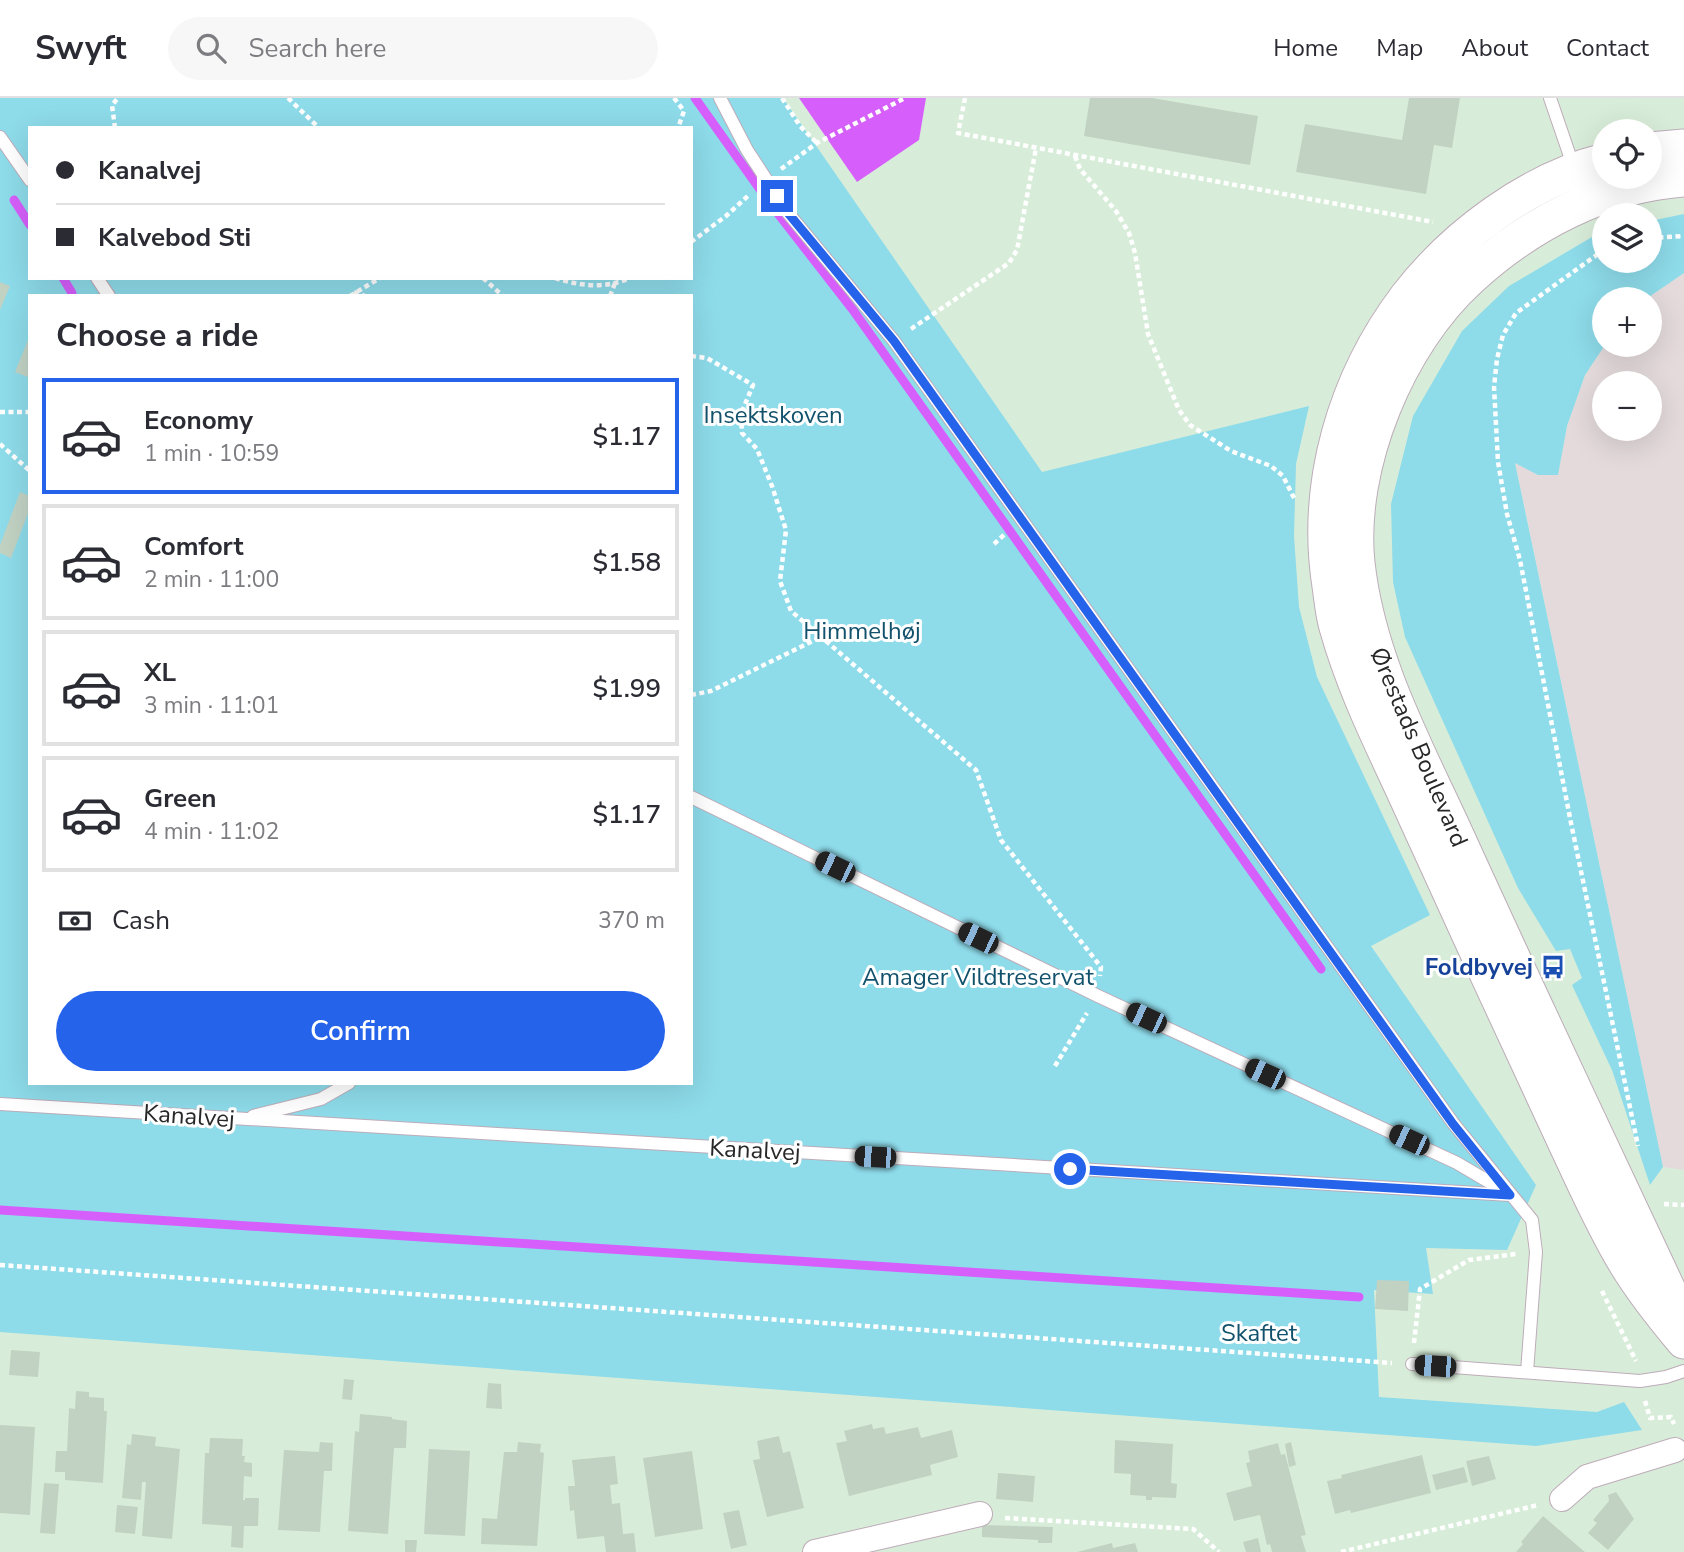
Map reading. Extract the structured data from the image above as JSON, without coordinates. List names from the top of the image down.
{
  "streets": {
    "street": ["Ørestads Boulevard"],
    "lane": ["Kanalvej"]
  },
  "parks": [
    "Insektskoven",
    "Himmelhøj",
    "Amager Vildtreservat",
    "Skaftet"
  ],
  "places": {
    "bus stop": ["Foldbyvej"]
  },
  "page": {
    "header": "Swyft",
    "search": "Search here",
    "nav": [
      "Home",
      "Map",
      "About",
      "Contact"
    ],
    "map_buttons": ["+", "−"],
    "banner": ["Kanalvej", "Kalvebod Sti"],
    "heading": "Choose a ride",
    "list": [
      {
        "name": "Economy",
        "note": "1 min · 10:59",
        "value": "$1.17"
      },
      {
        "name": "Comfort",
        "note": "2 min · 11:00",
        "value": "$1.58"
      },
      {
        "name": "XL",
        "note": "3 min · 11:01",
        "value": "$1.99"
      },
      {
        "name": "Green",
        "note": "4 min · 11:02",
        "value": "$1.17"
      }
    ],
    "pay": ["Cash", "370 m"],
    "buttons": "Confirm"
  }
}
